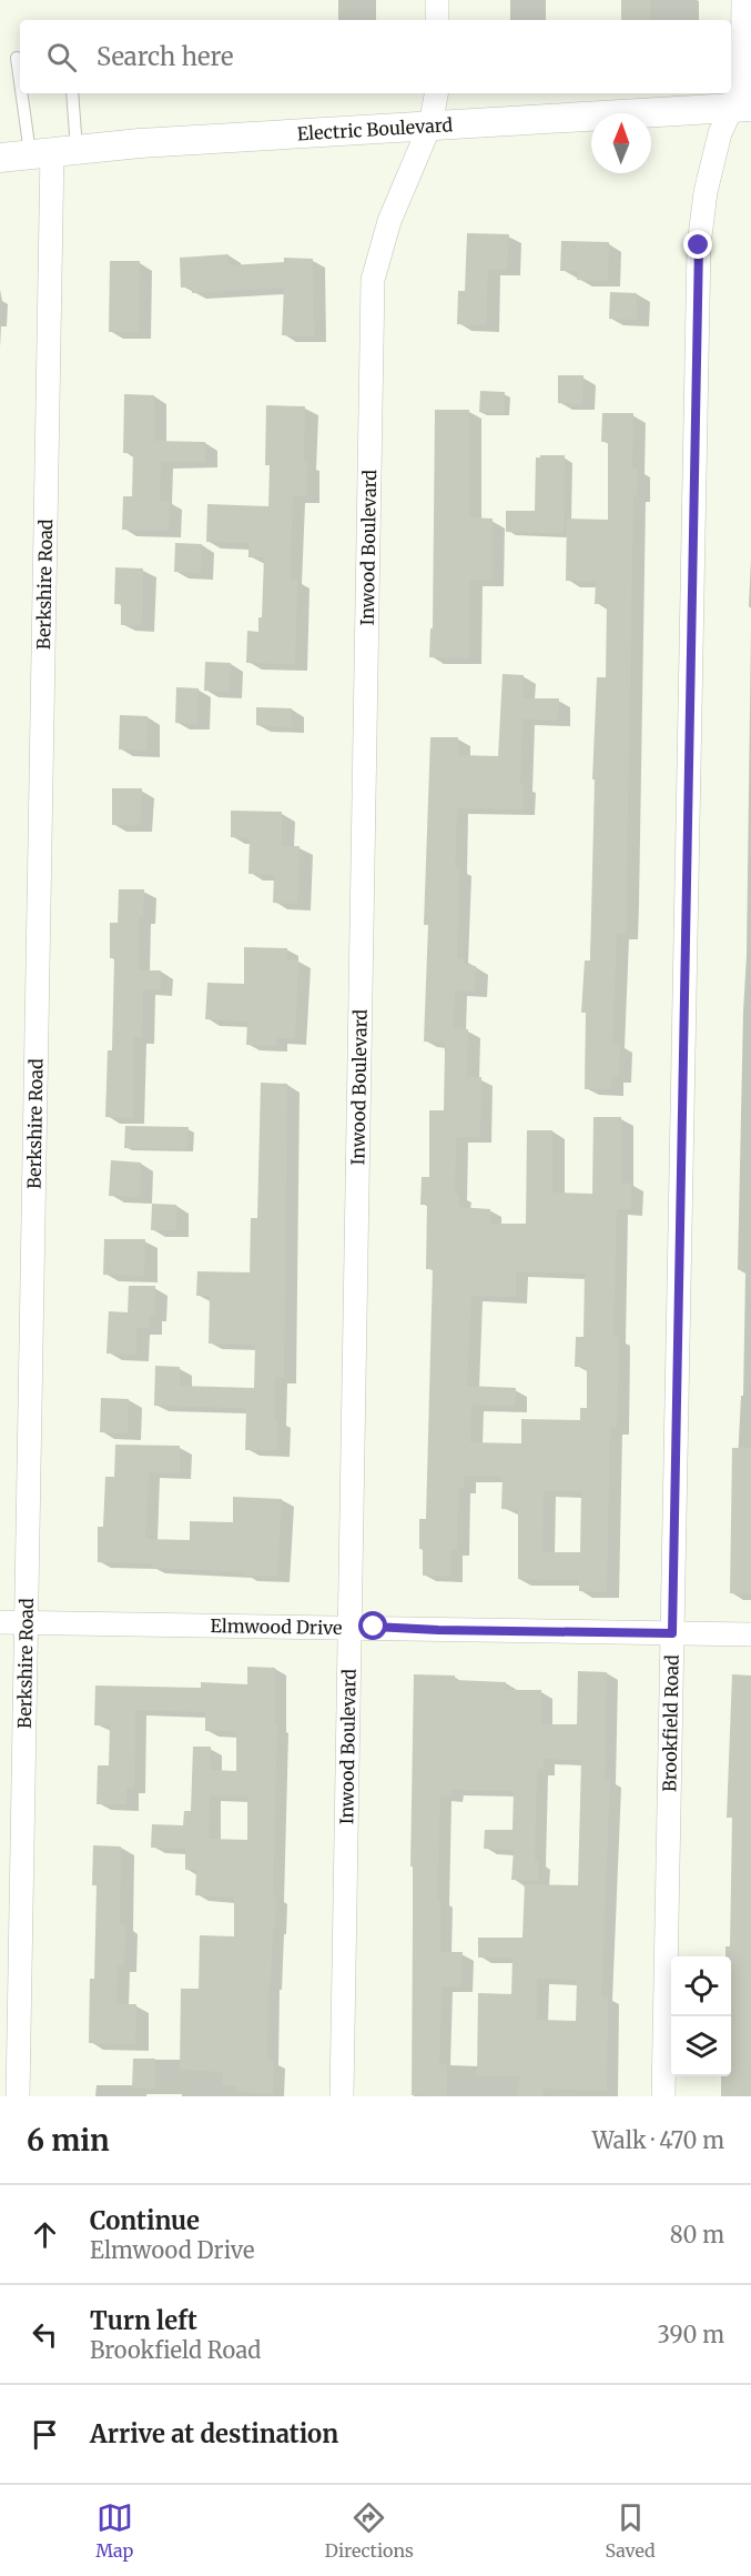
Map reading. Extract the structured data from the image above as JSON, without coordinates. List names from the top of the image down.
{
  "streets": {
    "street": [
      "Electric Boulevard",
      "Inwood Boulevard",
      "Berkshire Road",
      "Elmwood Drive",
      "Brookfield Road"
    ]
  },
  "crossings": [
    ["Electric Boulevard", "Inwood Boulevard"],
    ["Electric Boulevard", "Berkshire Road"],
    ["Electric Boulevard", "Brookfield Road"],
    ["Inwood Boulevard", "Elmwood Drive"],
    ["Berkshire Road", "Elmwood Drive"],
    ["Elmwood Drive", "Brookfield Road"]
  ],
  "north": "top",
  "page": {
    "search": "Search here",
    "heading": ["6 min", "Walk · 470 m"],
    "list": [
      ["Continue", "Elmwood Drive", "80 m"],
      ["Turn left", "Brookfield Road", "390 m"],
      "Arrive at destination"
    ],
    "nav": ["Map", "Directions", "Saved"]
  }
}
